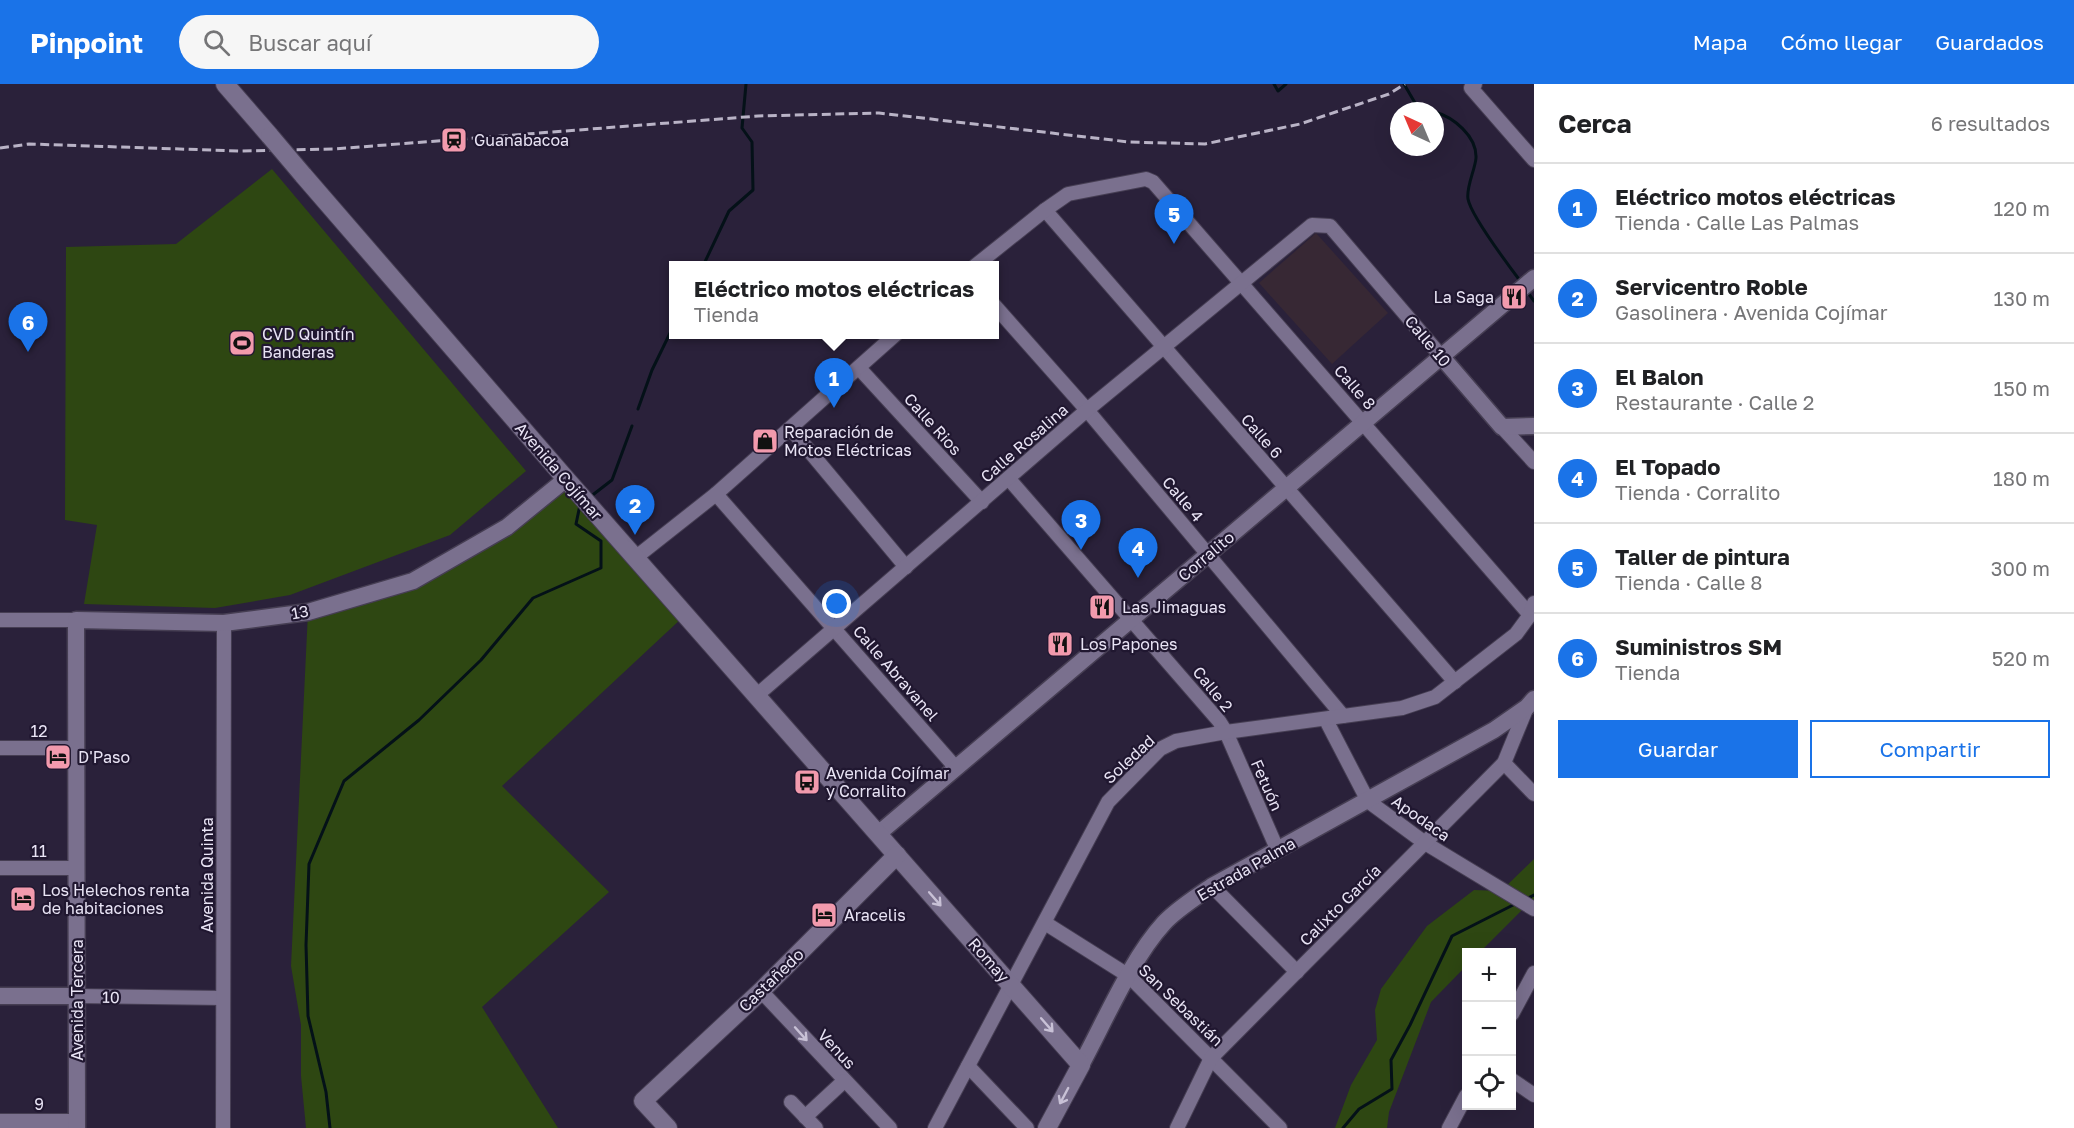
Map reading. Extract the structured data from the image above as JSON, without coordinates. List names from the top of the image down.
{
  "streets": {
    "main road": [
      "Avenida Cojímar",
      "Estrada Palma",
      "Romay",
      "Castañedo"
    ],
    "street": [
      "Calle 10",
      "Calle 8",
      "Calle Rios",
      "Calle 6",
      "Calle Rosalina",
      "Calle 4",
      "Corralito",
      "13",
      "Calle Abravanel",
      "Calle 2",
      "12",
      "Soledad",
      "Fetuón",
      "Apodaca",
      "11",
      "Avenida Quinta",
      "Calixto García",
      "10",
      "Avenida Tercera",
      "San Sebastián",
      "Venus",
      "9"
    ]
  },
  "crossings": [
    ["Calle 10", "Calle Rosalina"],
    ["Calle 10", "Corralito"],
    ["Calle 8", "Calle 6"],
    ["Calle 8", "Calle Rosalina"],
    ["Calle 8", "Corralito"],
    ["Calle 8", "Soledad"],
    ["Calle Rios", "Calle Rosalina"],
    ["Calle 6", "Calle Rosalina"],
    ["Calle 6", "Corralito"],
    ["Calle 6", "Soledad"],
    ["Calle Rosalina", "Avenida Cojímar"],
    ["Calle Rosalina", "Calle 4"],
    ["Calle Rosalina", "Calle Abravanel"],
    ["Calle Rosalina", "Calle 2"],
    ["Avenida Cojímar", "Corralito"],
    ["Avenida Cojímar", "13"],
    ["Avenida Cojímar", "Romay"],
    ["Avenida Cojímar", "Castañedo"],
    ["Calle 4", "Corralito"],
    ["Calle 4", "Soledad"],
    ["Corralito", "Calle Abravanel"],
    ["Corralito", "Calle 2"],
    ["13", "Avenida Quinta"],
    ["13", "Avenida Tercera"],
    ["Calle 2", "Soledad"],
    ["Calle 2", "Fetuón"],
    ["12", "Avenida Tercera"],
    ["Soledad", "Fetuón"],
    ["Soledad", "Apodaca"],
    ["Soledad", "Romay"],
    ["Soledad", "San Sebastián"],
    ["Fetuón", "Estrada Palma"],
    ["Apodaca", "Estrada Palma"],
    ["Apodaca", "Calixto García"],
    ["11", "Avenida Tercera"],
    ["Estrada Palma", "Calixto García"],
    ["Estrada Palma", "Romay"],
    ["Estrada Palma", "San Sebastián"],
    ["Avenida Quinta", "10"],
    ["Calixto García", "San Sebastián"],
    ["Romay", "Castañedo"],
    ["Castañedo", "Venus"],
    ["10", "Avenida Tercera"],
    ["Avenida Tercera", "9"]
  ],
  "one_way": ["Romay", "Venus"],
  "places": {
    "station": ["Guanabacoa"],
    "restaurant": ["La Saga", "Las Jimaguas", "Los Papones"],
    "sports": ["CVD Quintín Banderas"],
    "shop": ["Reparación de Motos Eléctricas"],
    "hotel": ["D'Paso", "Los Helechos renta de habitaciones", "Aracelis"],
    "bus stop": ["Avenida Cojímar y Corralito"]
  },
  "north": "top left",
  "page": {
    "header": "Pinpoint",
    "search": "Buscar aquí",
    "nav": ["Mapa", "Cómo llegar", "Guardados"],
    "heading": ["Cerca", "6 resultados"],
    "list": [
      {
        "mark": "1",
        "name": "Eléctrico motos eléctricas",
        "note": "Tienda · Calle Las Palmas",
        "value": "120 m"
      },
      {
        "mark": "2",
        "name": "Servicentro Roble",
        "note": "Gasolinera · Avenida Cojímar",
        "value": "130 m"
      },
      {
        "mark": "3",
        "name": "El Balon",
        "note": "Restaurante · Calle 2",
        "value": "150 m"
      },
      {
        "mark": "4",
        "name": "El Topado",
        "note": "Tienda · Corralito",
        "value": "180 m"
      },
      {
        "mark": "5",
        "name": "Taller de pintura",
        "note": "Tienda · Calle 8",
        "value": "300 m"
      },
      {
        "mark": "6",
        "name": "Suministros SM",
        "note": "Tienda",
        "value": "520 m"
      }
    ],
    "pins": [
      "5",
      "6",
      "1",
      "2",
      "3",
      "4"
    ],
    "popup": ["Eléctrico motos eléctricas", "Tienda"],
    "buttons": ["Guardar", "Compartir"],
    "map_buttons": ["+", "−"]
  }
}
